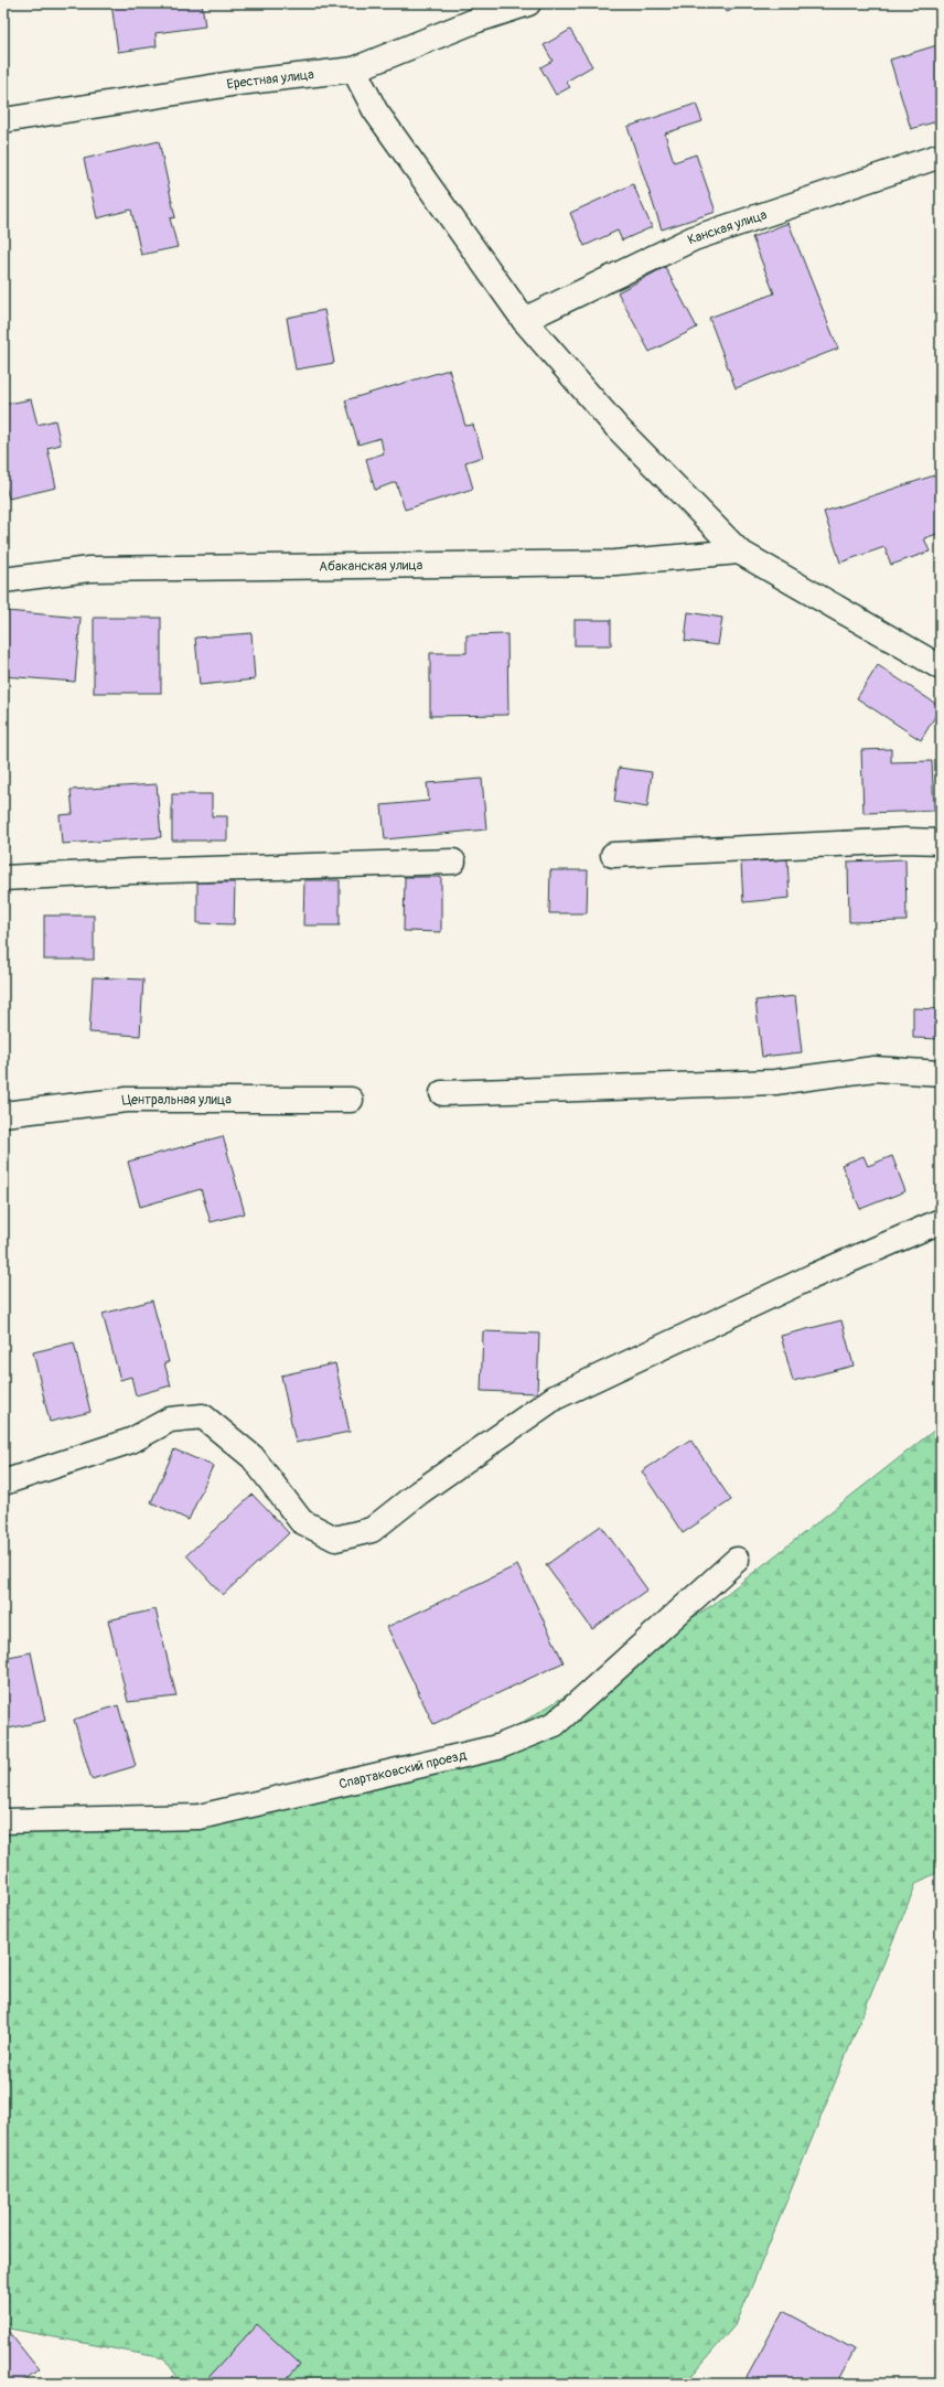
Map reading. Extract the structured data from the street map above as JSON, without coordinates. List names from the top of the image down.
{
  "streets": {
    "street": [
      "Ерестная улица",
      "Канская улица",
      "Абаканская улица",
      "Центральная улица",
      "Спартаковский проезд"
    ]
  }
}
